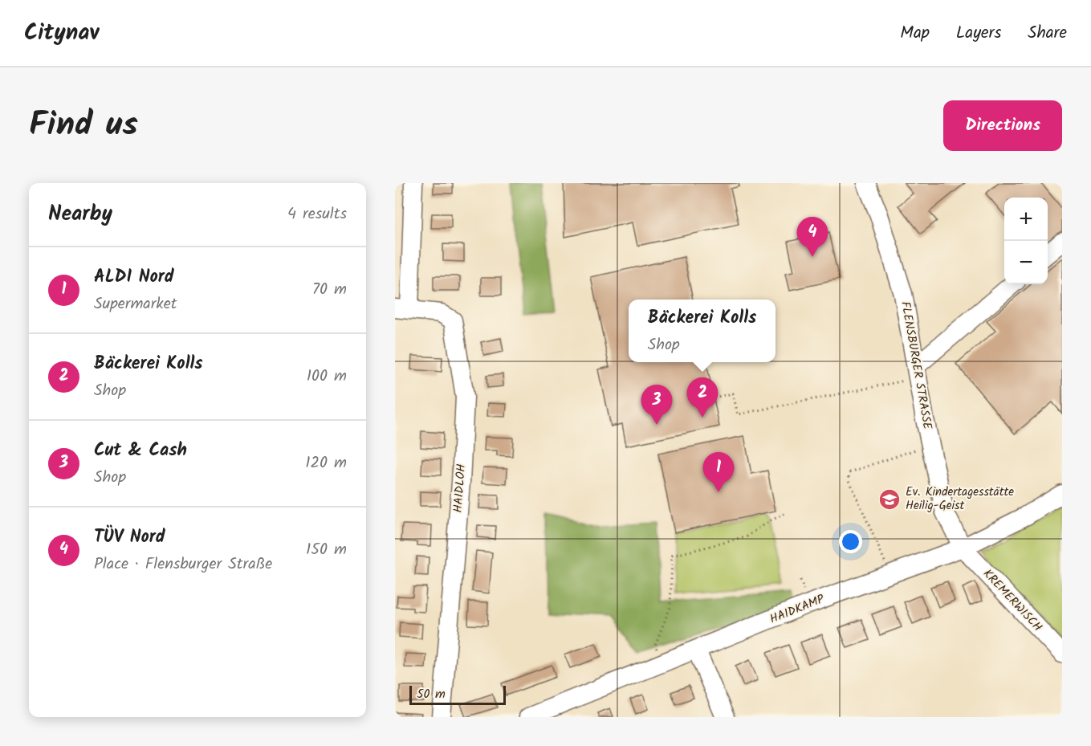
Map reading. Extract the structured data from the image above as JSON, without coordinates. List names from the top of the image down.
{
  "streets": {
    "street": [
      "FLENSBURGER STRASSE",
      "HAIDLOH",
      "KREMERWISCH",
      "HAIDKAMP"
    ]
  },
  "crossings": [
    ["FLENSBURGER STRASSE", "KREMERWISCH"],
    ["FLENSBURGER STRASSE", "HAIDKAMP"],
    ["KREMERWISCH", "HAIDKAMP"]
  ],
  "places": {
    "school or university": ["Ev. Kindertagesstätte Heilig-Geist"]
  },
  "scale_bar": "50 m",
  "page": {
    "header": "Citynav",
    "nav": ["Map", "Layers", "Share"],
    "title": "Find us",
    "buttons": "Directions",
    "heading": ["Nearby", "4 results"],
    "map_buttons": ["+", "−"],
    "pins": [
      "4",
      "2",
      "3",
      "1"
    ],
    "list": [
      {
        "mark": "1",
        "name": "ALDI Nord",
        "note": "Supermarket",
        "value": "70 m"
      },
      {
        "mark": "2",
        "name": "Bäckerei Kolls",
        "note": "Shop",
        "value": "100 m"
      },
      {
        "mark": "3",
        "name": "Cut & Cash",
        "note": "Shop",
        "value": "120 m"
      },
      {
        "mark": "4",
        "name": "TÜV Nord",
        "note": "Place · Flensburger Straße",
        "value": "150 m"
      }
    ],
    "popup": ["Bäckerei Kolls", "Shop"],
    "scale": "50 m"
  }
}
